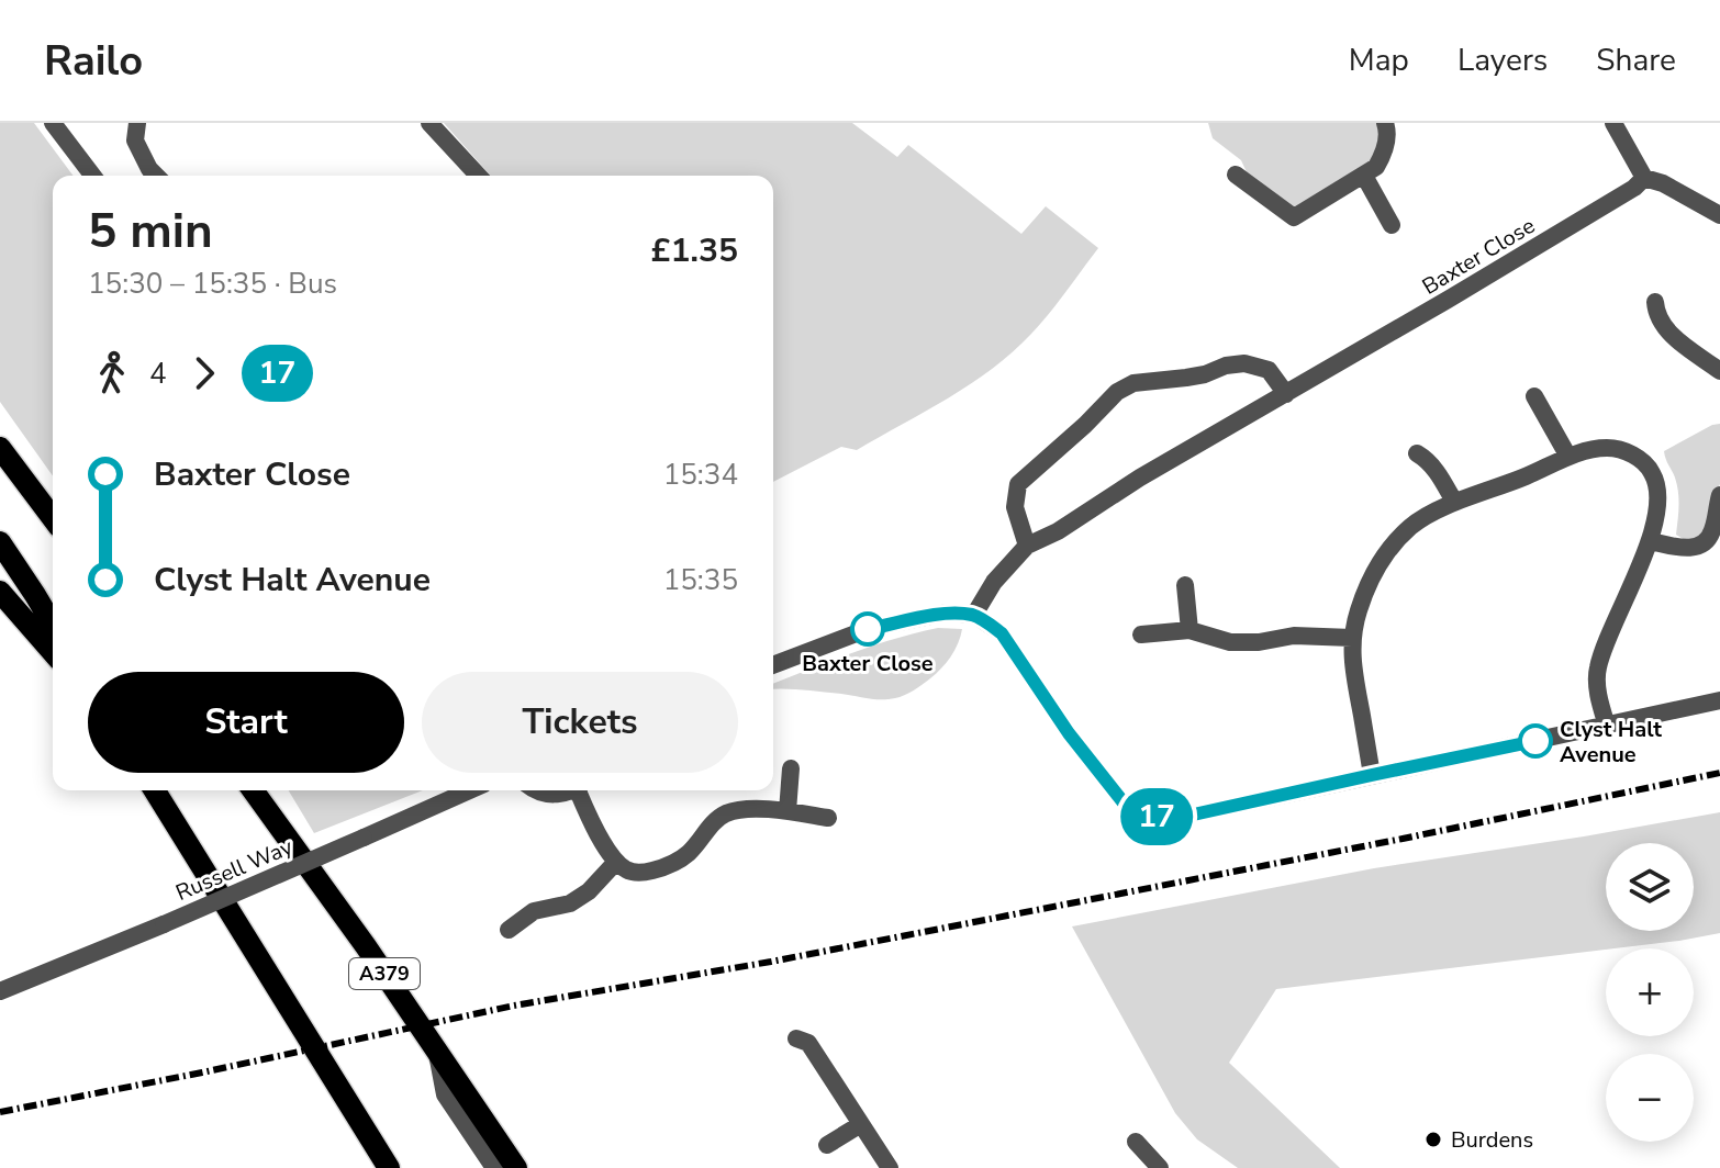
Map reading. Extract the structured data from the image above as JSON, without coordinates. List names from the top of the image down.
{
  "streets": {
    "main road": ["A379"],
    "street": ["Baxter Close", "Russell Way"]
  },
  "places": ["Baxter Close", "Clyst Halt Avenue", "Burdens"],
  "lines": ["bus line 17"],
  "page": {
    "header": "Railo",
    "nav": ["Map", "Layers", "Share"],
    "on_map": "17",
    "heading": ["5 min", "15:30 – 15:35 · Bus", "£1.35"],
    "legs": ["4", "17"],
    "list": [
      {
        "name": "Baxter Close",
        "value": "15:34"
      },
      {
        "name": "Clyst Halt Avenue",
        "value": "15:35"
      }
    ],
    "buttons": ["Start", "Tickets"],
    "map_buttons": ["+", "−"]
  }
}
